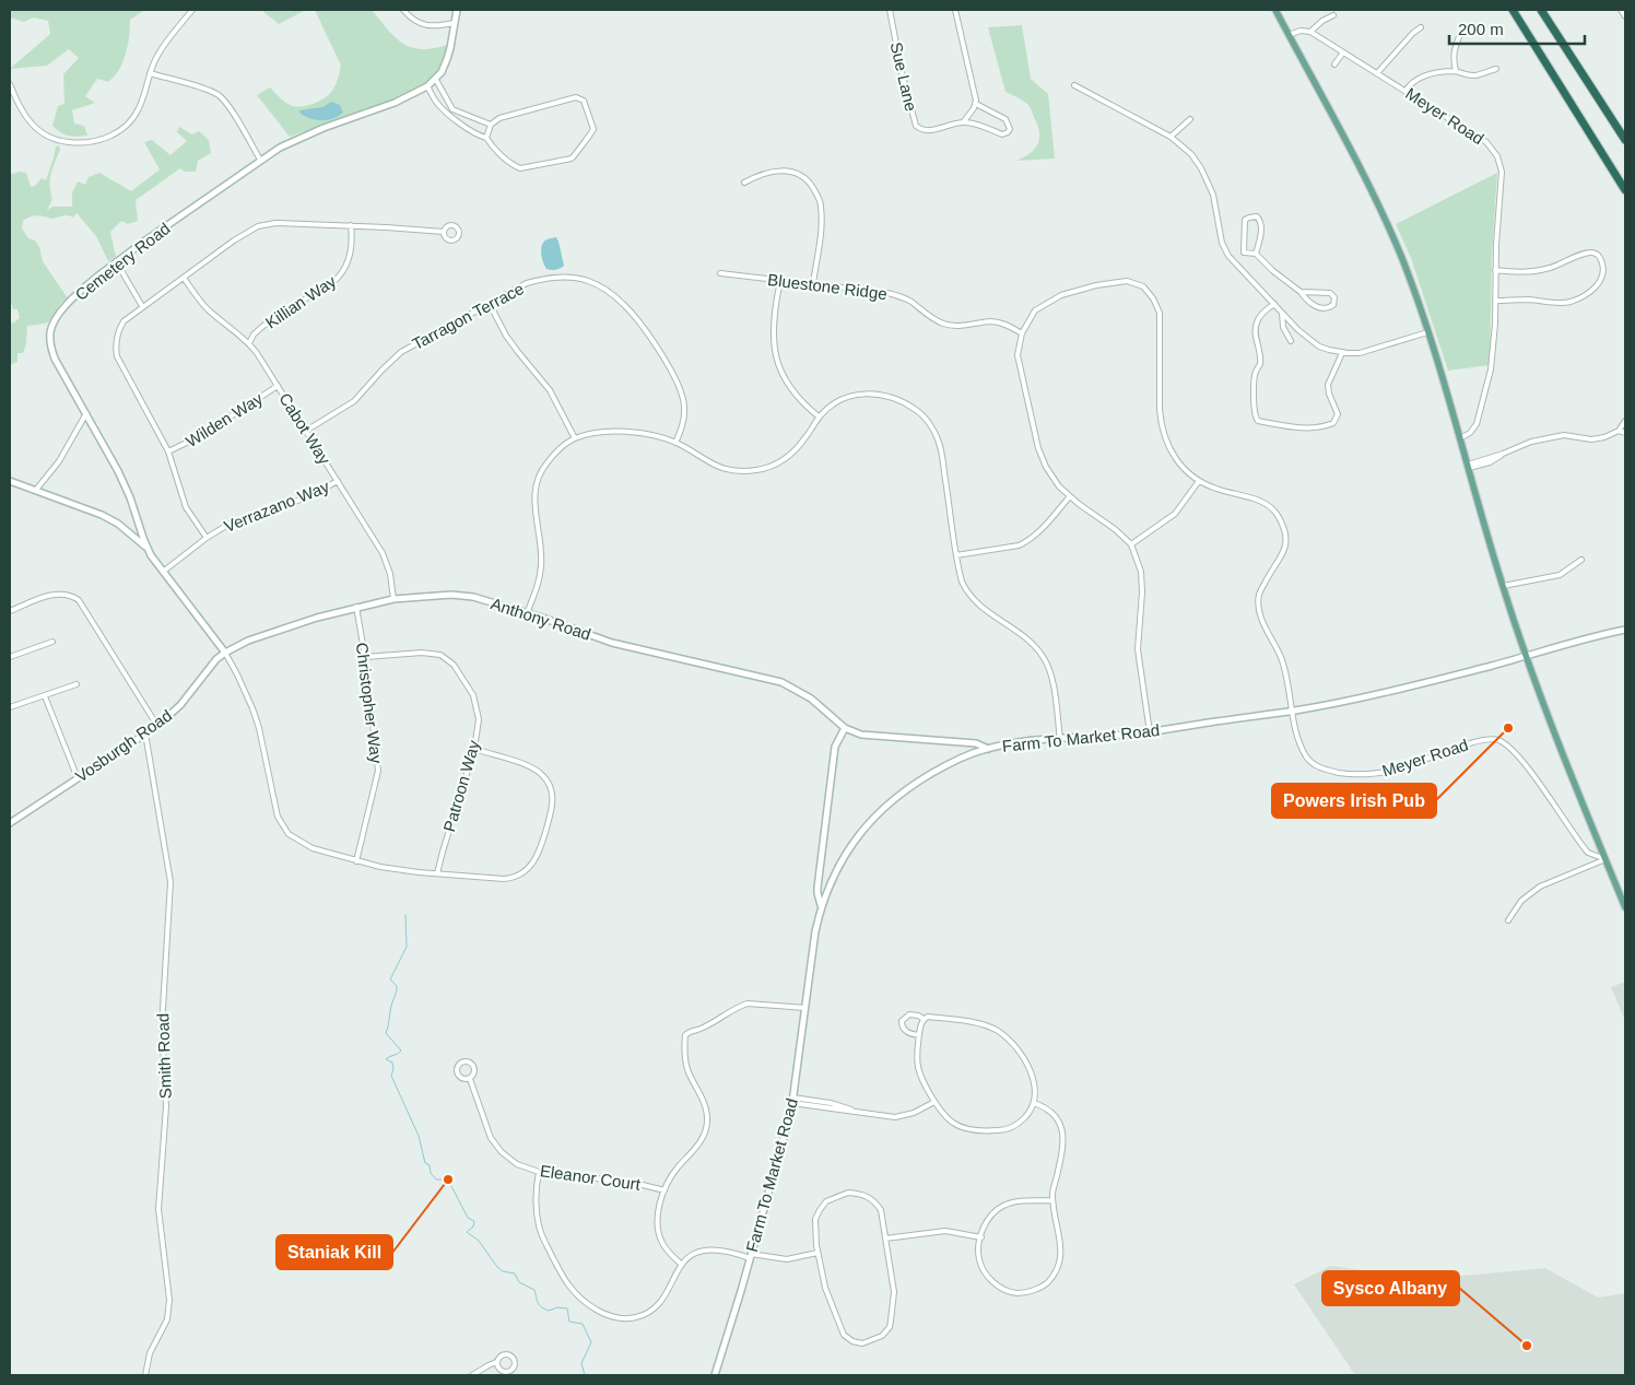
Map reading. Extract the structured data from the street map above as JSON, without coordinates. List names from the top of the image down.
{
  "streets": {
    "street": [
      "Sue Lane",
      "Meyer Road",
      "Cemetery Road",
      "Bluestone Ridge",
      "Killian Way",
      "Tarragon Terrace",
      "Wilden Way",
      "Cabot Way",
      "Verrazano Way",
      "Anthony Road",
      "Christopher Way",
      "Farm To Market Road",
      "Vosburgh Road",
      "Patroon Way",
      "Smith Road",
      "Eleanor Court"
    ]
  },
  "crossings": [
    ["Meyer Road", "Farm To Market Road"],
    ["Cemetery Road", "Verrazano Way"],
    ["Cemetery Road", "Anthony Road"],
    ["Cemetery Road", "Vosburgh Road"],
    ["Killian Way", "Cabot Way"],
    ["Tarragon Terrace", "Cabot Way"],
    ["Wilden Way", "Cabot Way"],
    ["Cabot Way", "Verrazano Way"],
    ["Cabot Way", "Anthony Road"],
    ["Anthony Road", "Christopher Way"],
    ["Anthony Road", "Farm To Market Road"],
    ["Anthony Road", "Vosburgh Road"],
    ["Christopher Way", "Patroon Way"],
    ["Vosburgh Road", "Smith Road"]
  ],
  "places": ["Powers Irish Pub", "Staniak Kill", "Sysco Albany"],
  "scale_bar": "200 m"
}
